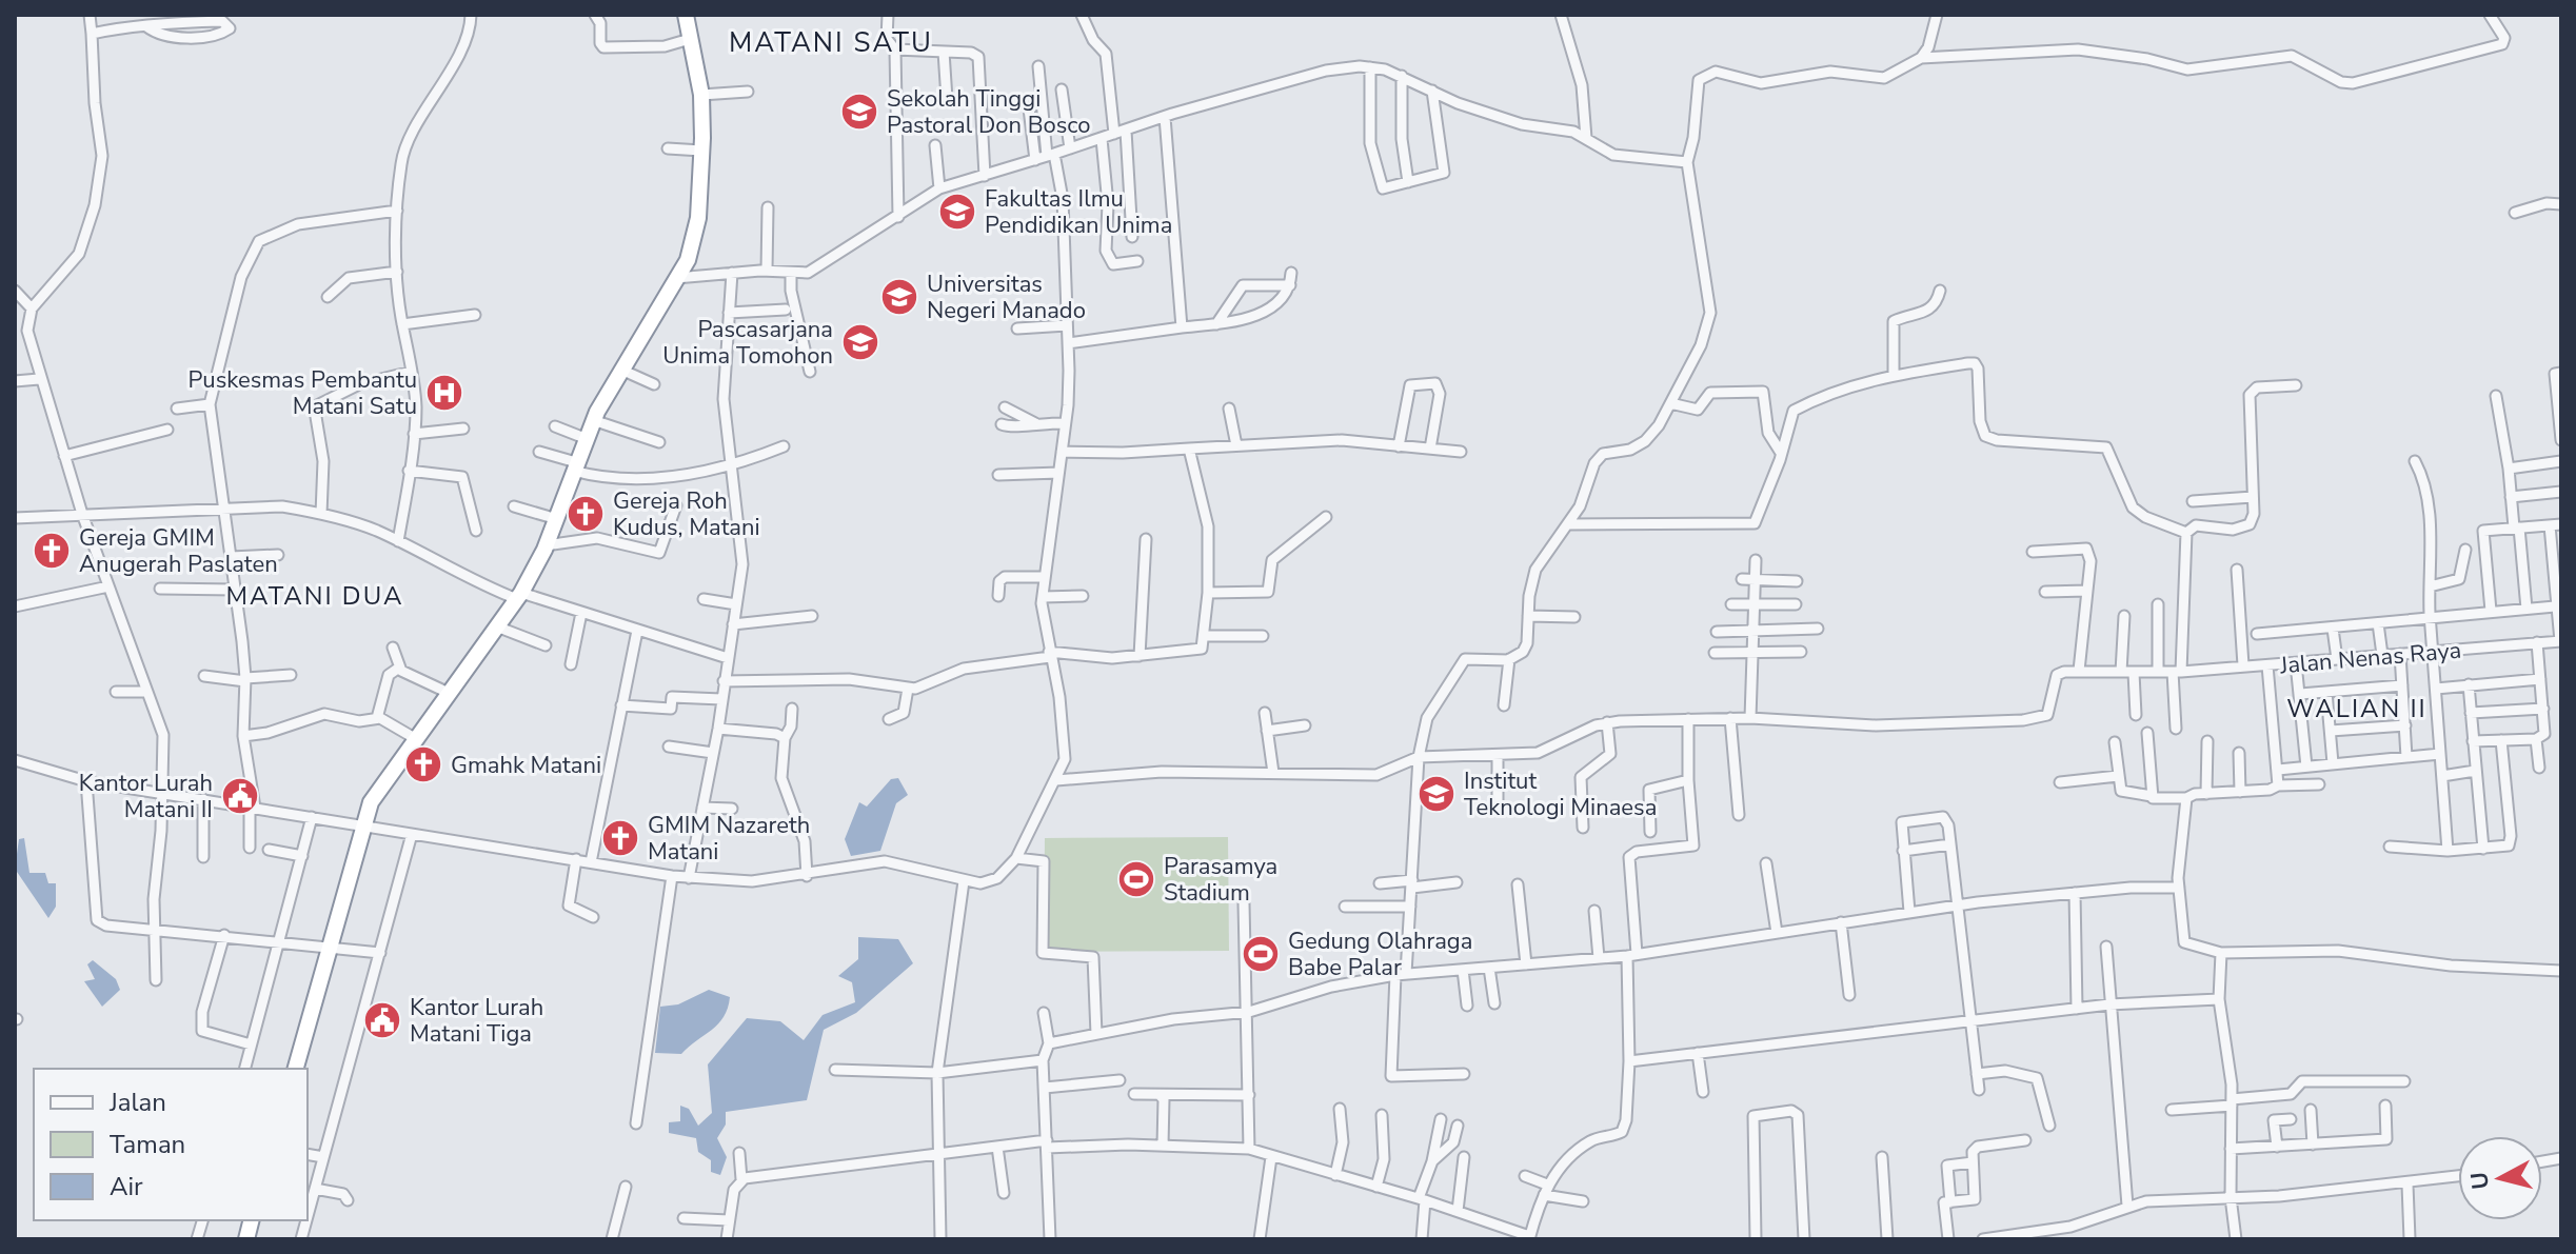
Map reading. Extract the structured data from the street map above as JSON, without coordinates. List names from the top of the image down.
{
  "streets": {
    "street": ["Jalan Nenas Raya"]
  },
  "districts": ["MATANI SATU", "MATANI DUA", "WALIAN II"],
  "places": {
    "school or university": [
      "Sekolah Tinggi Pastoral Don Bosco",
      "Fakultas Ilmu Pendidikan Unima",
      "Universitas Negeri Manado",
      "Pascasarjana Unima Tomohon",
      "Institut Teknologi Minaesa"
    ],
    "hospital": ["Puskesmas Pembantu Matani Satu"],
    "church": [
      "Gereja Roh Kudus, Matani",
      "Gereja GMIM Anugerah Paslaten",
      "Gmahk Matani",
      "GMIM Nazareth Matani"
    ],
    "public building": ["Kantor Lurah Matani II", "Kantor Lurah Matani Tiga"],
    "sports": ["Parasamya Stadium", "Gedung Olahraga Babe Palar"]
  },
  "legend": ["Jalan", "Taman", "Air"],
  "north": "left"
}
